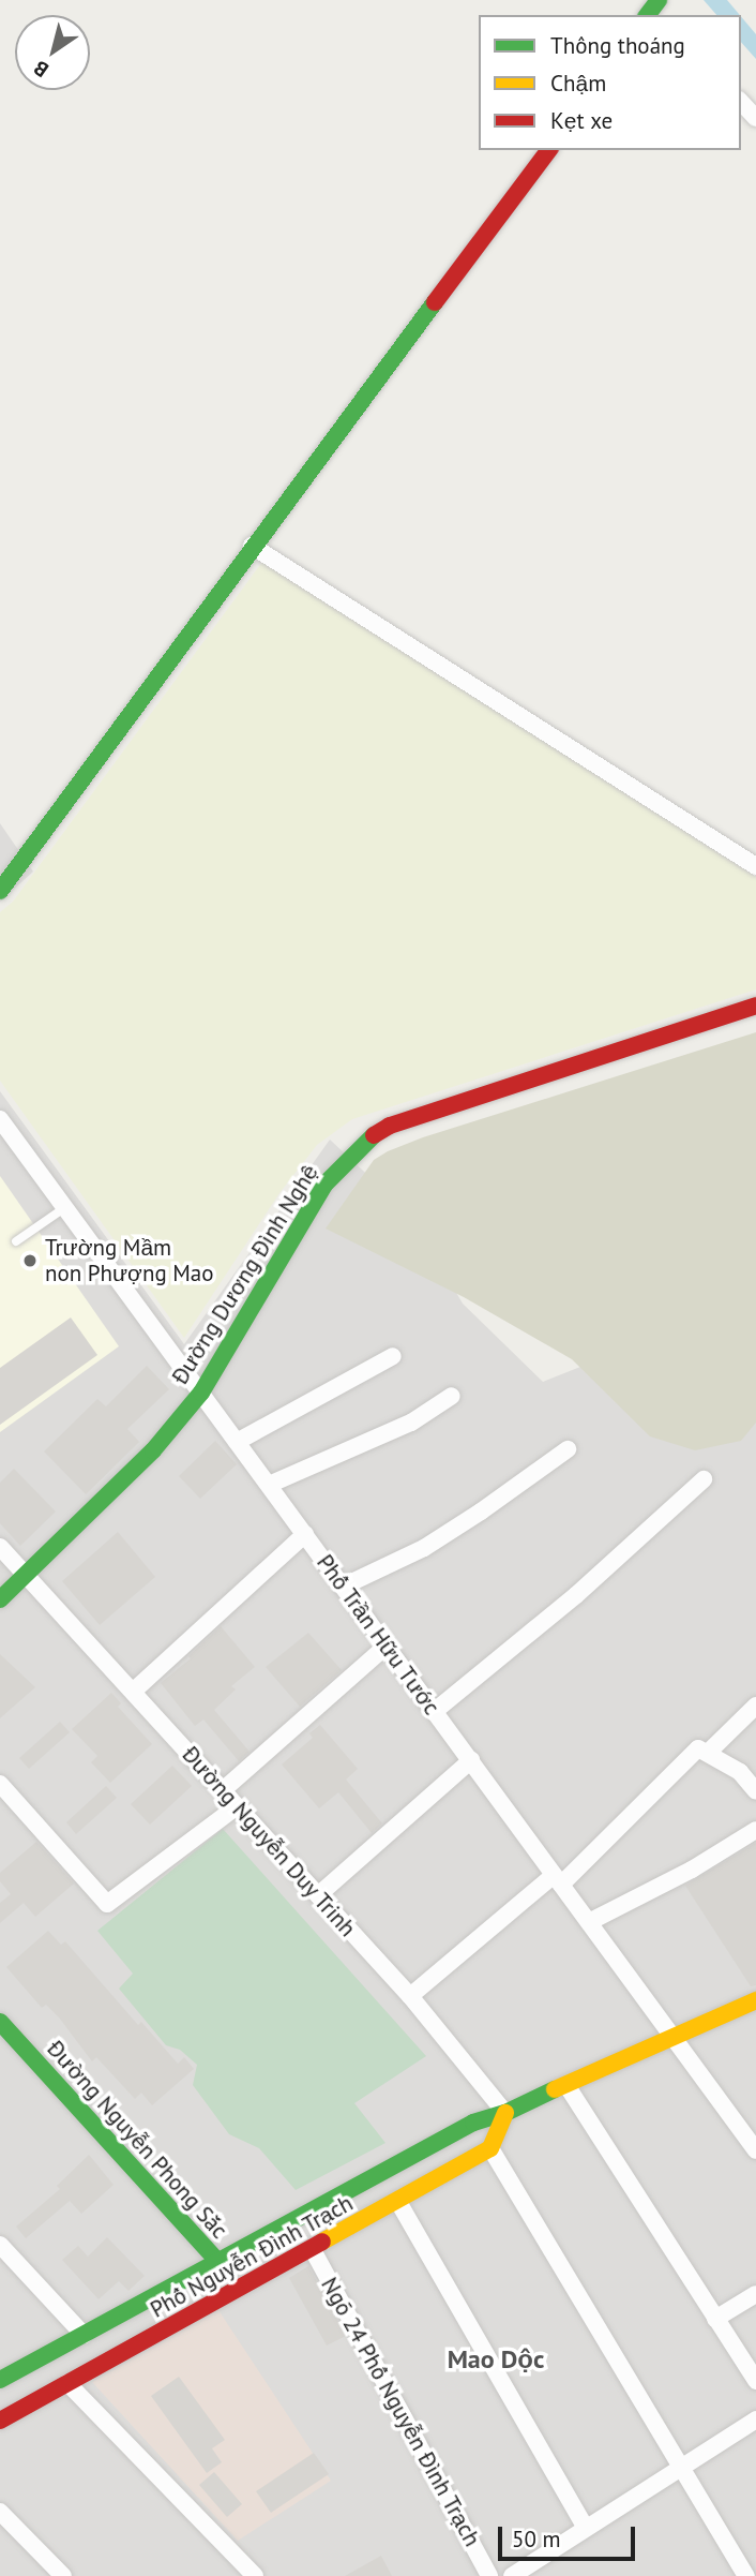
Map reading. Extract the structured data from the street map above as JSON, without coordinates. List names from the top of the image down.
{
  "streets": {
    "street": [
      "Đường Dương Đình Nghệ",
      "Phố Trần Hữu Tước",
      "Đường Nguyễn Duy Trinh",
      "Đường Nguyễn Phong Sắc",
      "Phố Nguyễn Đình Trạch",
      "Ngõ 24 Phố Nguyễn Đình Trạch"
    ]
  },
  "crossings": [
    ["Đường Dương Đình Nghệ", "Phố Trần Hữu Tước"],
    ["Đường Dương Đình Nghệ", "Đường Nguyễn Duy Trinh"],
    ["Phố Trần Hữu Tước", "Phố Nguyễn Đình Trạch"],
    ["Đường Nguyễn Duy Trinh", "Phố Nguyễn Đình Trạch"],
    ["Đường Nguyễn Phong Sắc", "Phố Nguyễn Đình Trạch"],
    ["Phố Nguyễn Đình Trạch", "Ngõ 24 Phố Nguyễn Đình Trạch"]
  ],
  "districts": ["Mao Dộc"],
  "places": ["Trường Mầm non Phượng Mao"],
  "legend": ["Thông thoáng", "Chậm", "Kẹt xe"],
  "scale_bar": "50 m",
  "north": "bottom left"
}
